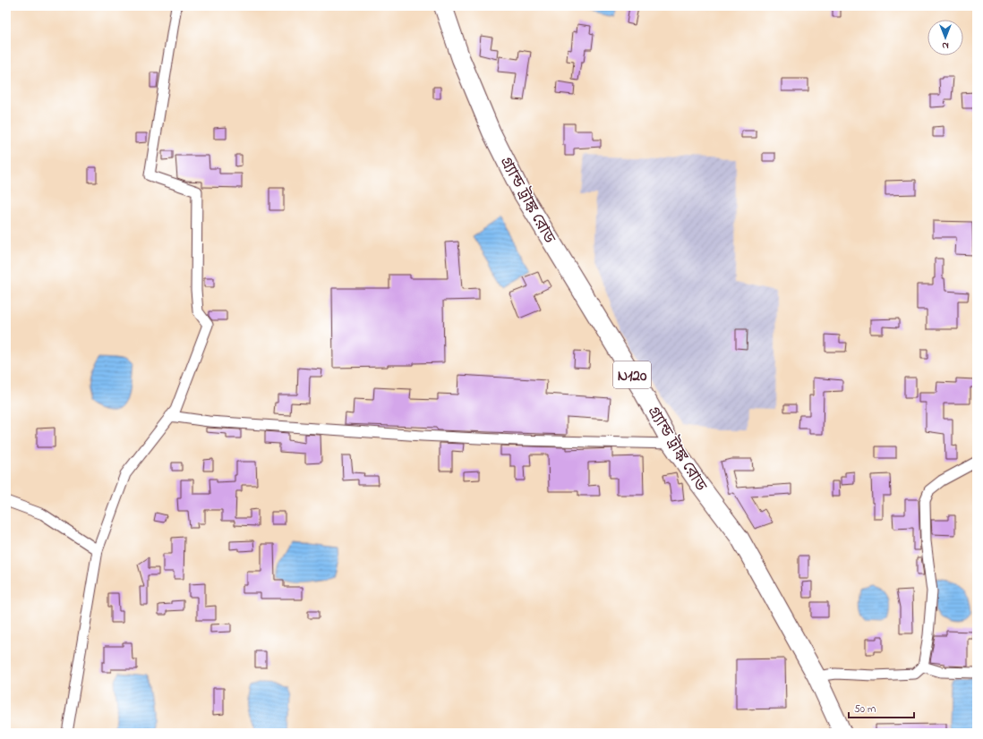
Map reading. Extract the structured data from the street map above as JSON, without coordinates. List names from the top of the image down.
{
  "streets": {
    "highway": ["গ্র্যান্ড ট্রাঙ্ক রোড", "N120"]
  },
  "scale_bar": "50 m",
  "north": "bottom"
}
